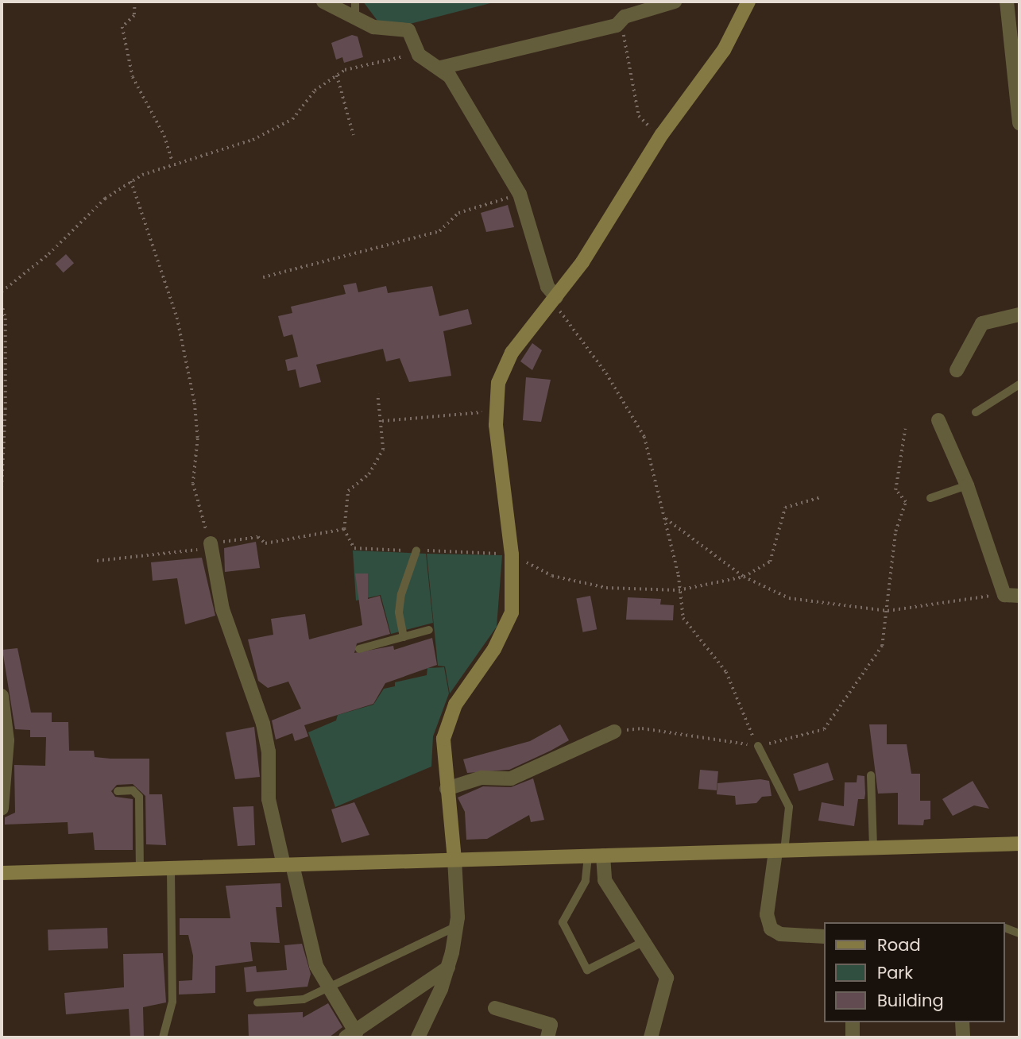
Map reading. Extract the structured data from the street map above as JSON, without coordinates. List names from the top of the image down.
{
  "legend": ["Road", "Park", "Building"]
}
